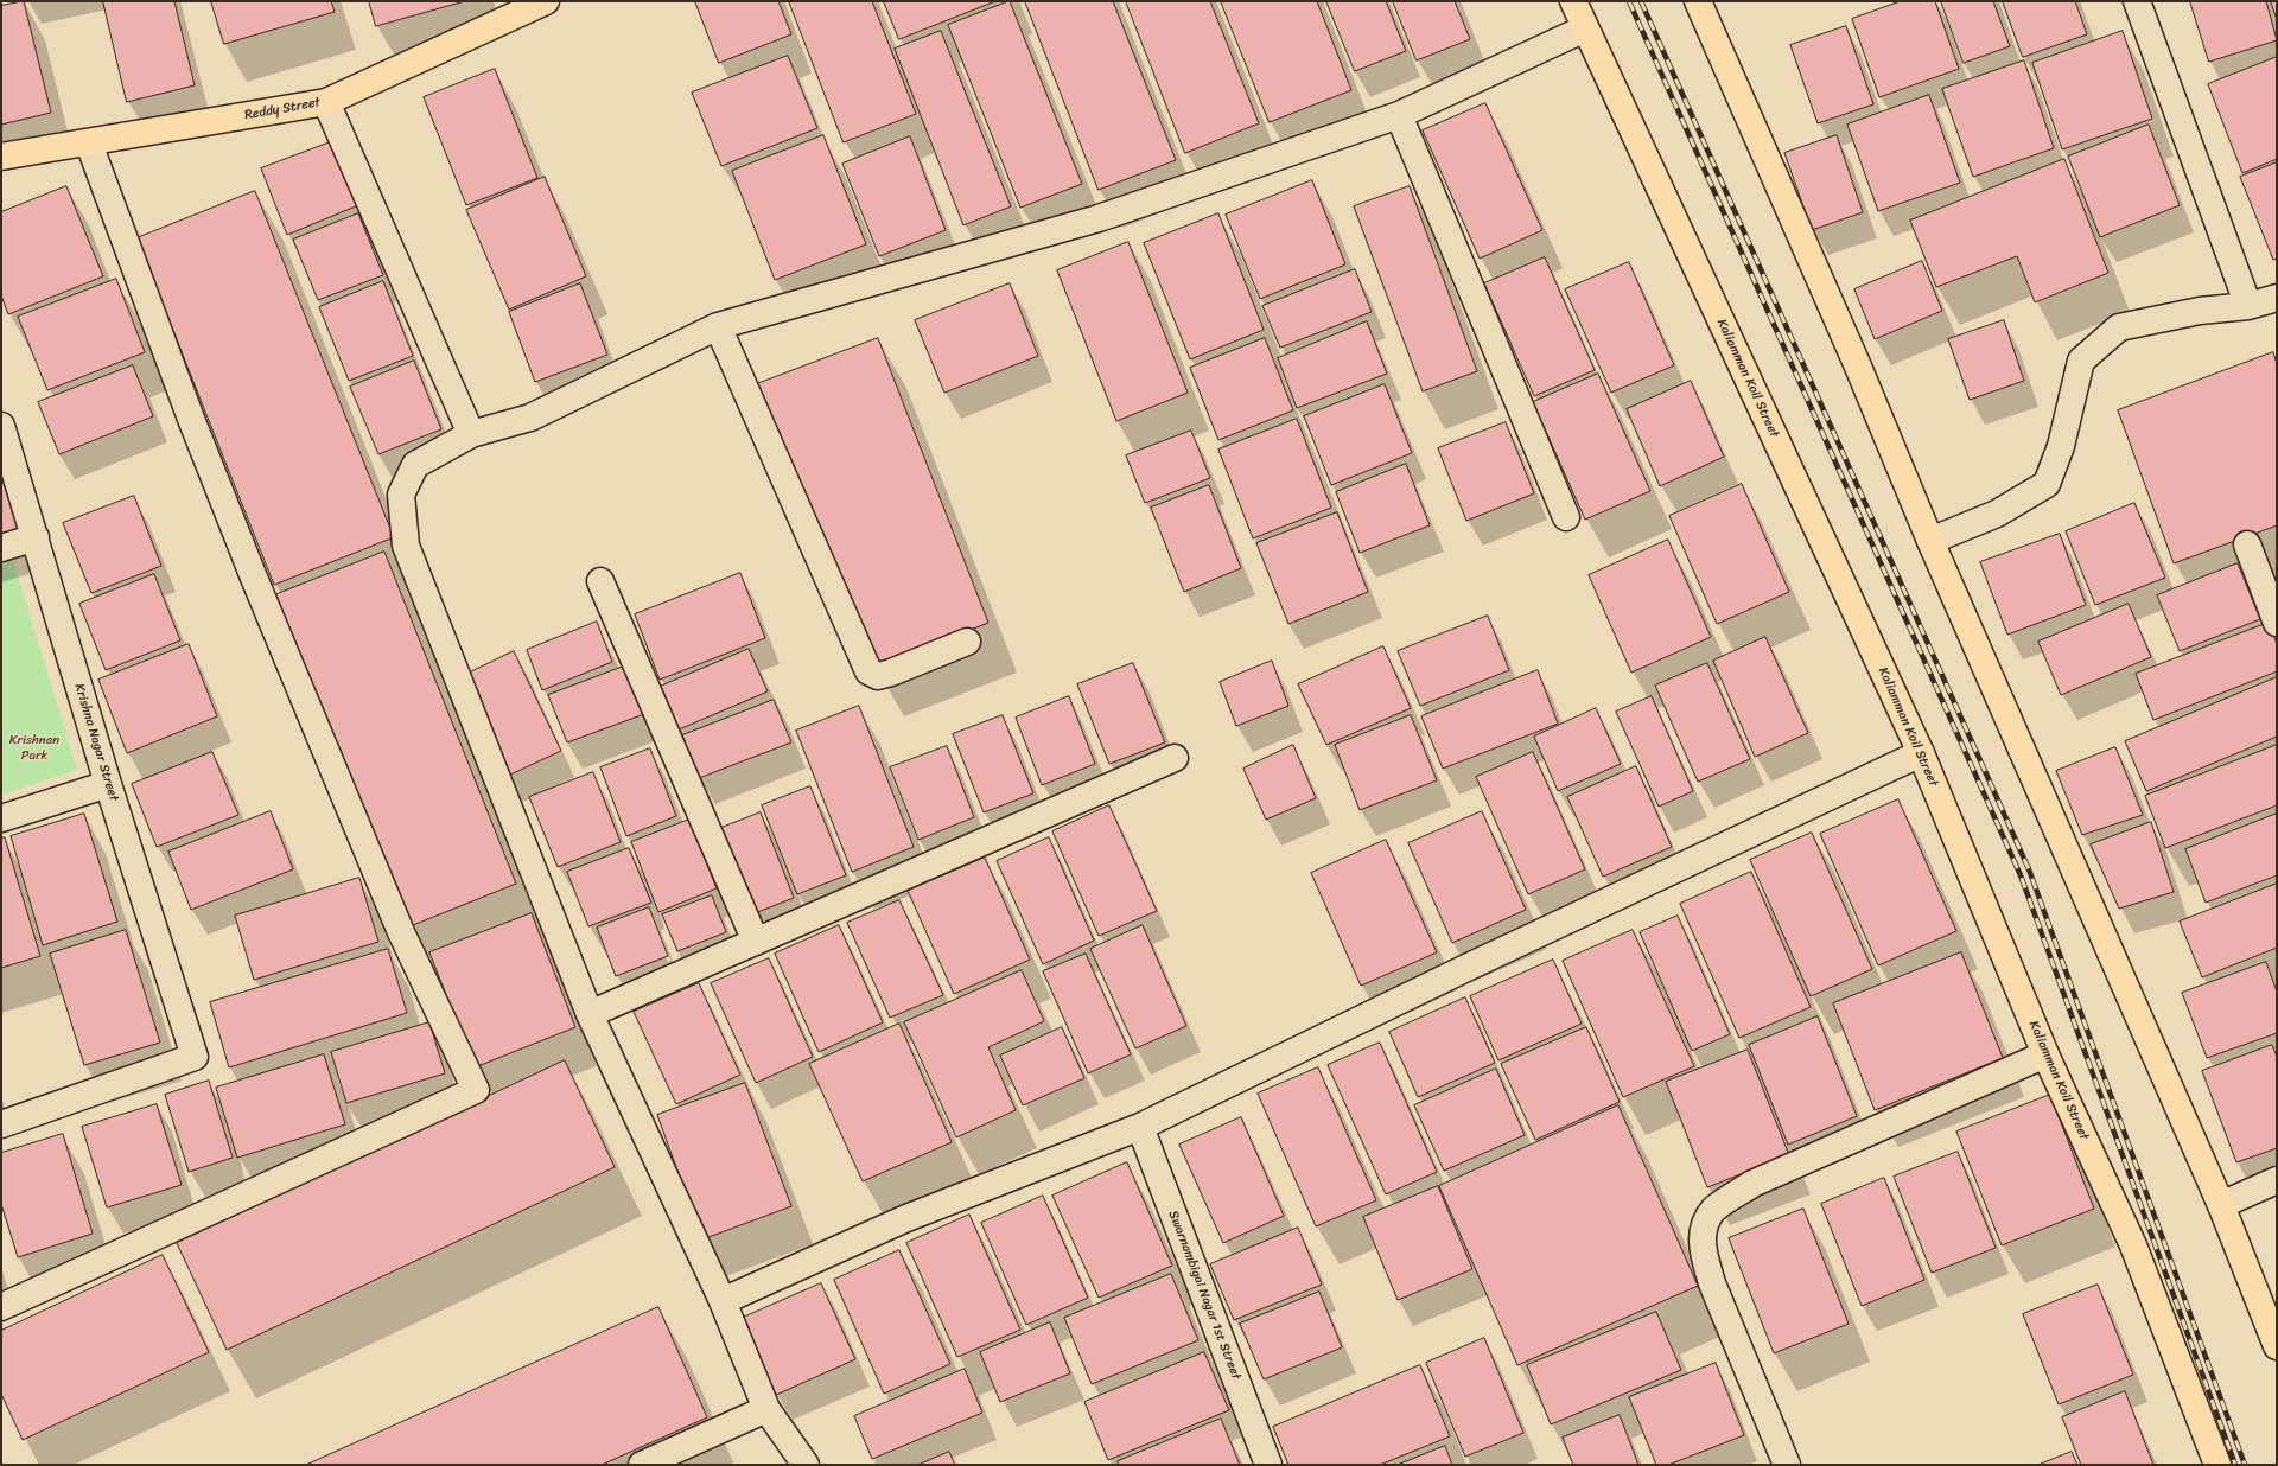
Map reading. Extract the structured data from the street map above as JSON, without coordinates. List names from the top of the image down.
{
  "streets": {
    "main road": ["Reddy Street", "Kaliamman Koil Street"],
    "street": ["Krishna Nagar Street", "Swarnambigai Nagar 1st Street"]
  },
  "parks": ["Krishnan Park"]
}
